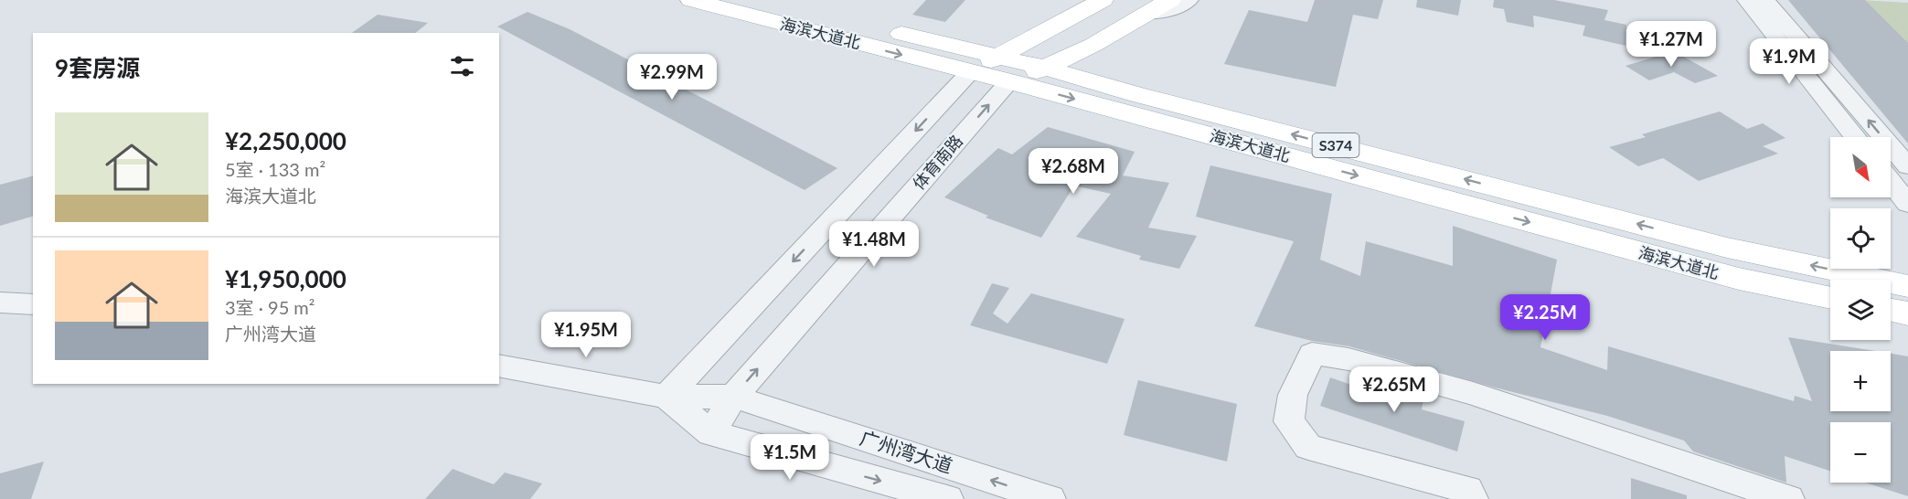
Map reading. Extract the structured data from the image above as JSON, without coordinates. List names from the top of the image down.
{
  "streets": {
    "main road": ["海滨大道北", "S374", "体育南路"],
    "street": ["广州湾大道"]
  },
  "crossings": [
    ["海滨大道北", "体育南路"],
    ["体育南路", "广州湾大道"]
  ],
  "one_way": ["体育南路"],
  "north": "bottom right",
  "page": {
    "price": [
      "¥1.27M",
      "¥1.9M",
      "¥2.99M",
      "¥2.68M",
      "¥1.48M",
      "¥2.25M",
      "¥1.95M",
      "¥2.65M",
      "¥1.5M"
    ],
    "heading": "9套房源",
    "list": [
      {
        "name": "¥2,250,000",
        "note": "5室 · 133 m² · 海滨大道北"
      },
      {
        "name": "¥1,950,000",
        "note": "3室 · 95 m² · 广州湾大道"
      }
    ],
    "map_buttons": ["+", "−"]
  }
}
